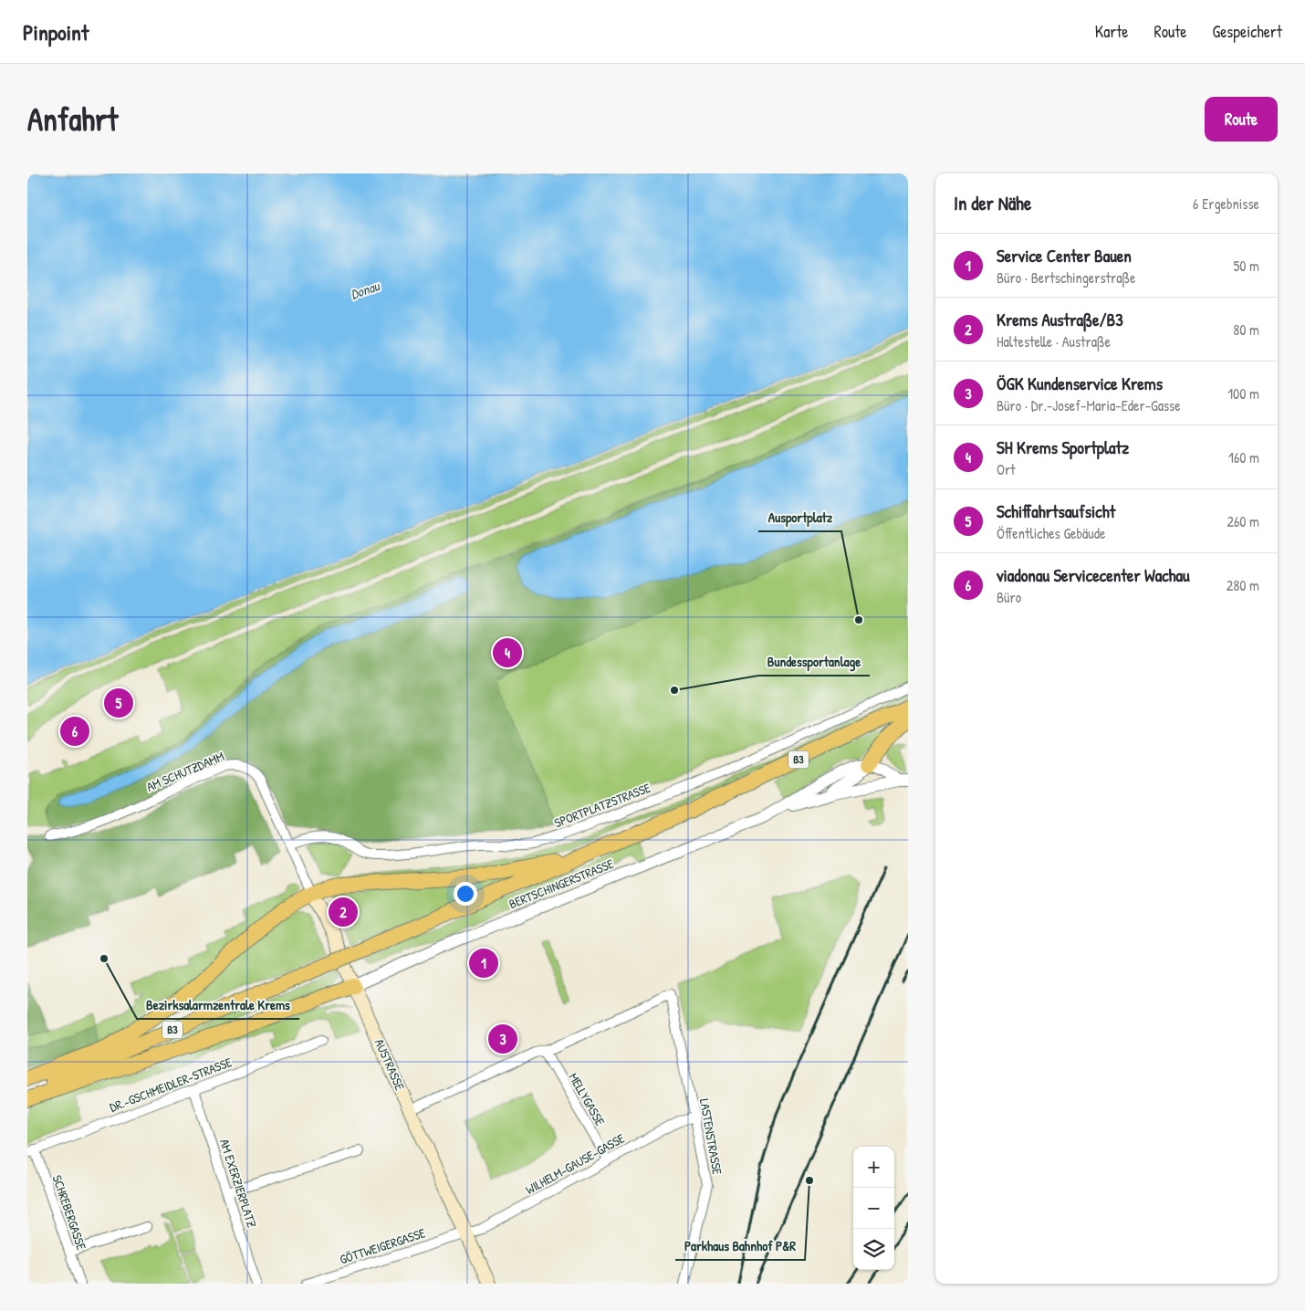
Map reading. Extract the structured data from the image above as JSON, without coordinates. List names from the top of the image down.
{
  "streets": {
    "highway": ["B3"],
    "main road": ["AUSTRASSE"],
    "street": [
      "AM SCHUTZDAMM",
      "SPORTPLATZSTRASSE",
      "BERTSCHINGERSTRASSE",
      "DR.-GSCHMEIDLER-STRASSE",
      "MELLYGASSE",
      "LASTENSTRASSE",
      "WILHELM-GAUSE-GASSE",
      "AM EXERZIERPLATZ",
      "SCHREBERGASSE",
      "GÖTTWEIGERGASSE"
    ]
  },
  "crossings": [
    ["B3", "AUSTRASSE"],
    ["AM SCHUTZDAMM", "SPORTPLATZSTRASSE"],
    ["AM SCHUTZDAMM", "AUSTRASSE"],
    ["SPORTPLATZSTRASSE", "AUSTRASSE"],
    ["BERTSCHINGERSTRASSE", "AUSTRASSE"],
    ["AUSTRASSE", "WILHELM-GAUSE-GASSE"],
    ["AUSTRASSE", "GÖTTWEIGERGASSE"],
    ["DR.-GSCHMEIDLER-STRASSE", "AM EXERZIERPLATZ"],
    ["DR.-GSCHMEIDLER-STRASSE", "SCHREBERGASSE"],
    ["MELLYGASSE", "LASTENSTRASSE"],
    ["MELLYGASSE", "WILHELM-GAUSE-GASSE"],
    ["LASTENSTRASSE", "WILHELM-GAUSE-GASSE"],
    ["WILHELM-GAUSE-GASSE", "GÖTTWEIGERGASSE"]
  ],
  "water": ["Donau"],
  "places": [
    "Ausportplatz",
    "Bundessportanlage",
    "Bezirksalarmzentrale Krems",
    "Parkhaus Bahnhof P&R"
  ],
  "page": {
    "header": "Pinpoint",
    "nav": ["Karte", "Route", "Gespeichert"],
    "buttons": "Route",
    "title": "Anfahrt",
    "heading": ["In der Nähe", "6 Ergebnisse"],
    "list": [
      {
        "mark": "1",
        "name": "Service Center Bauen",
        "note": "Büro · Bertschingerstraße",
        "value": "50 m"
      },
      {
        "mark": "2",
        "name": "Krems Austraße/B3",
        "note": "Haltestelle · Austraße",
        "value": "80 m"
      },
      {
        "mark": "3",
        "name": "ÖGK Kundenservice Krems",
        "note": "Büro · Dr.-Josef-Maria-Eder-Gasse",
        "value": "100 m"
      },
      {
        "mark": "4",
        "name": "SH Krems Sportplatz",
        "note": "Ort",
        "value": "160 m"
      },
      {
        "mark": "5",
        "name": "Schiffahrtsaufsicht",
        "note": "Öffentliches Gebäude",
        "value": "260 m"
      },
      {
        "mark": "6",
        "name": "viadonau Servicecenter Wachau",
        "note": "Büro",
        "value": "280 m"
      }
    ],
    "pins": [
      "4",
      "5",
      "6",
      "2",
      "1",
      "3"
    ],
    "map_buttons": ["+", "−"]
  }
}
